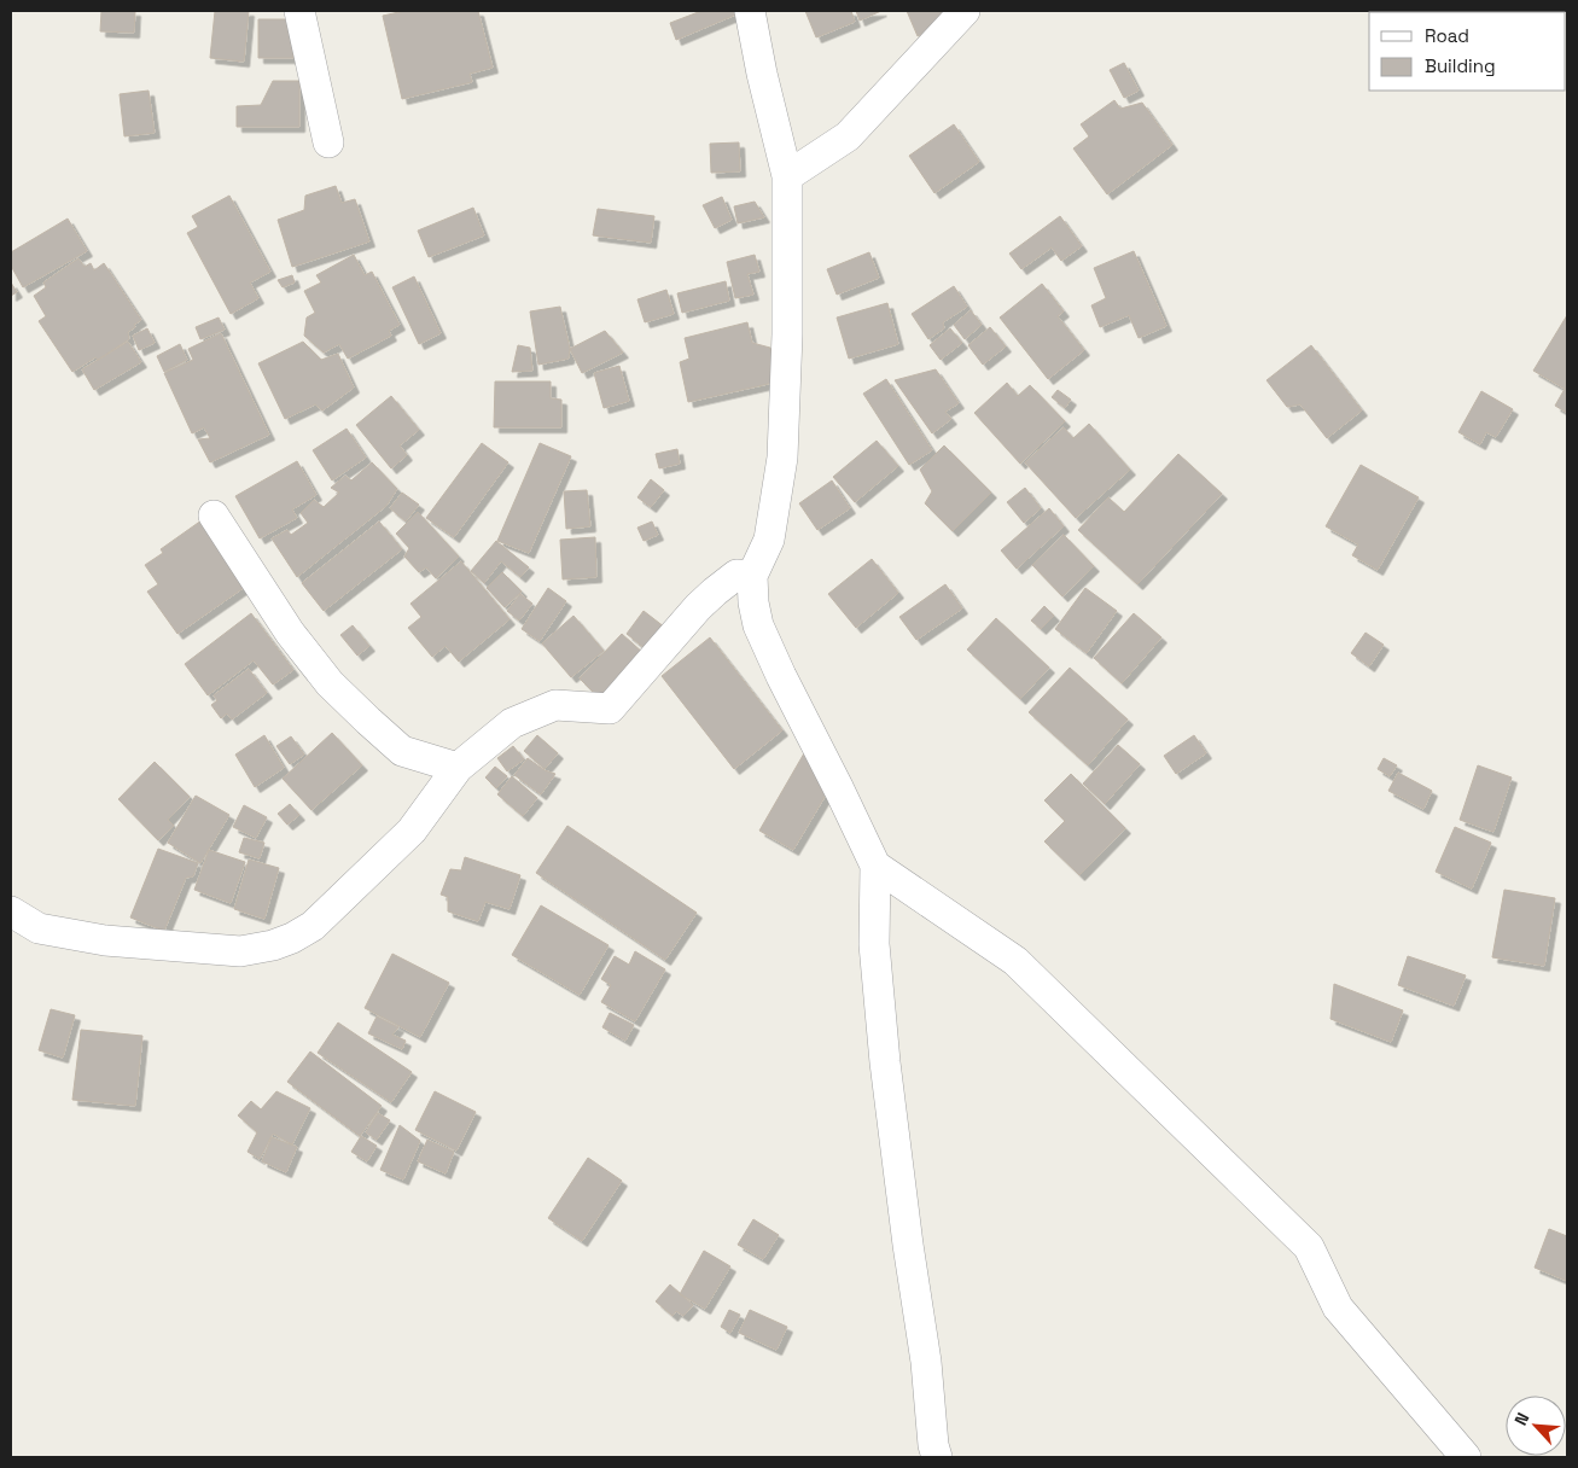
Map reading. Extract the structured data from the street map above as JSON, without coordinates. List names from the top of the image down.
{
  "legend": ["Road", "Building"],
  "north": "top left"
}
